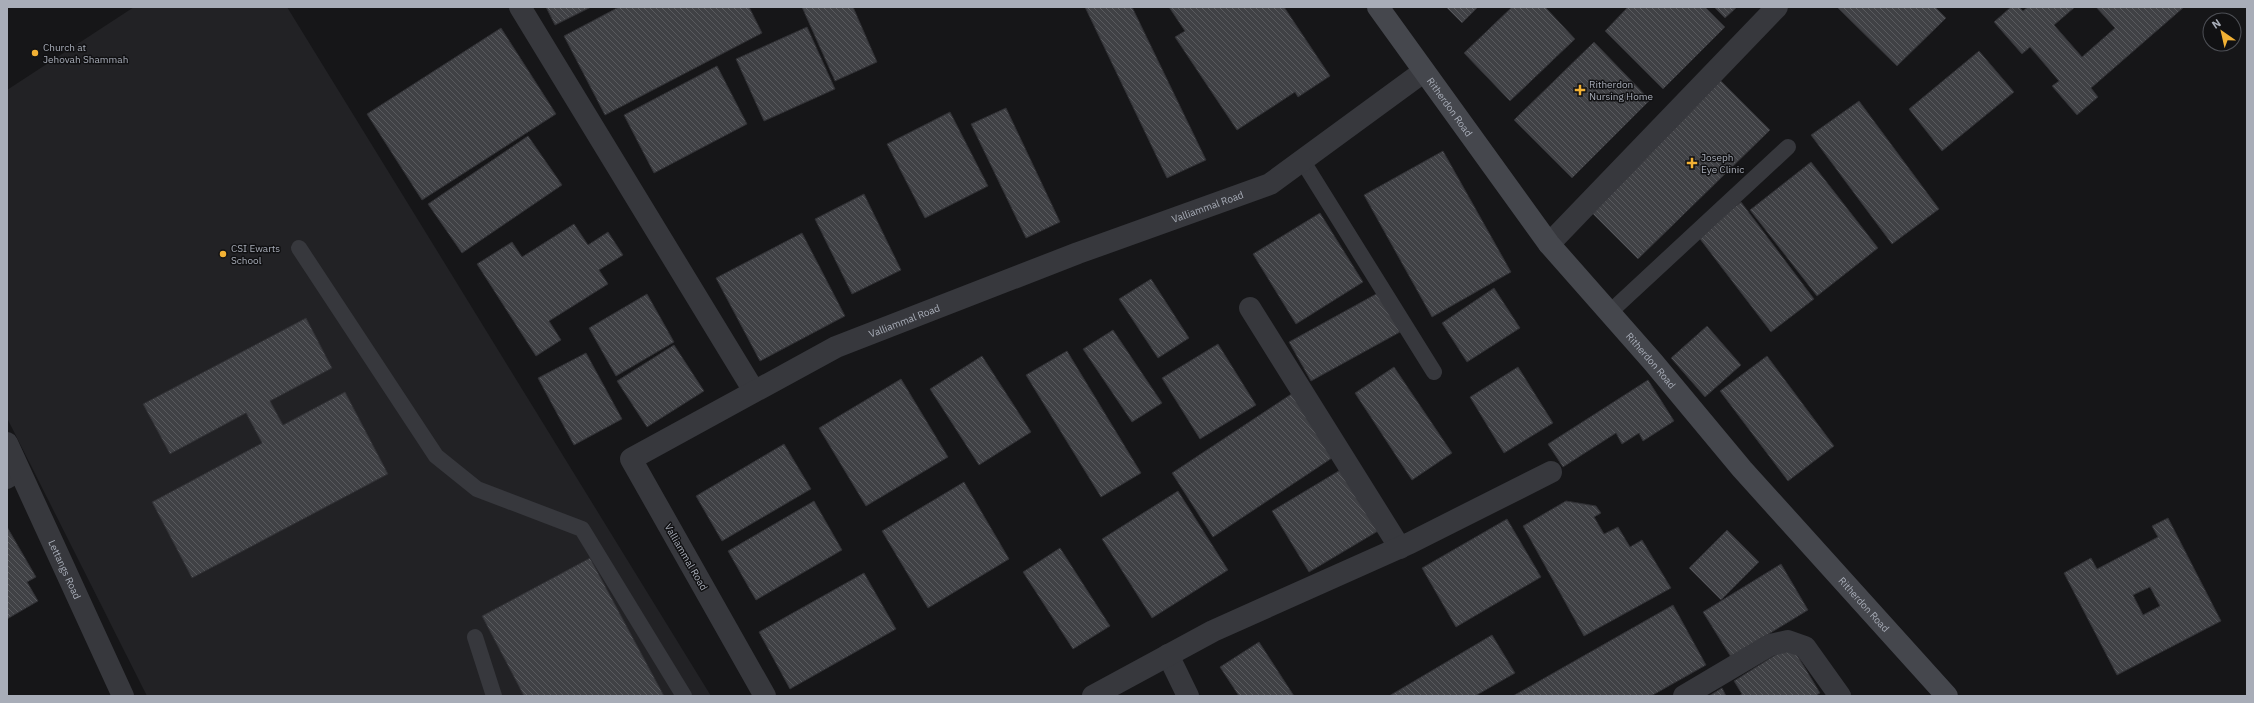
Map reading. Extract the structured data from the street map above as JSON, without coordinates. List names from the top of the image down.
{
  "streets": {
    "main road": ["Ritherdon Road"],
    "street": ["Valliammal Road", "Lettangs Road"]
  },
  "crossings": [
    ["Ritherdon Road", "Valliammal Road"]
  ],
  "places": {
    "other": ["Church at Jehovah Shammah", "CSI Ewarts School"],
    "health": ["Ritherdon Nursing Home", "Joseph Eye Clinic"]
  },
  "north": "top left"
}
